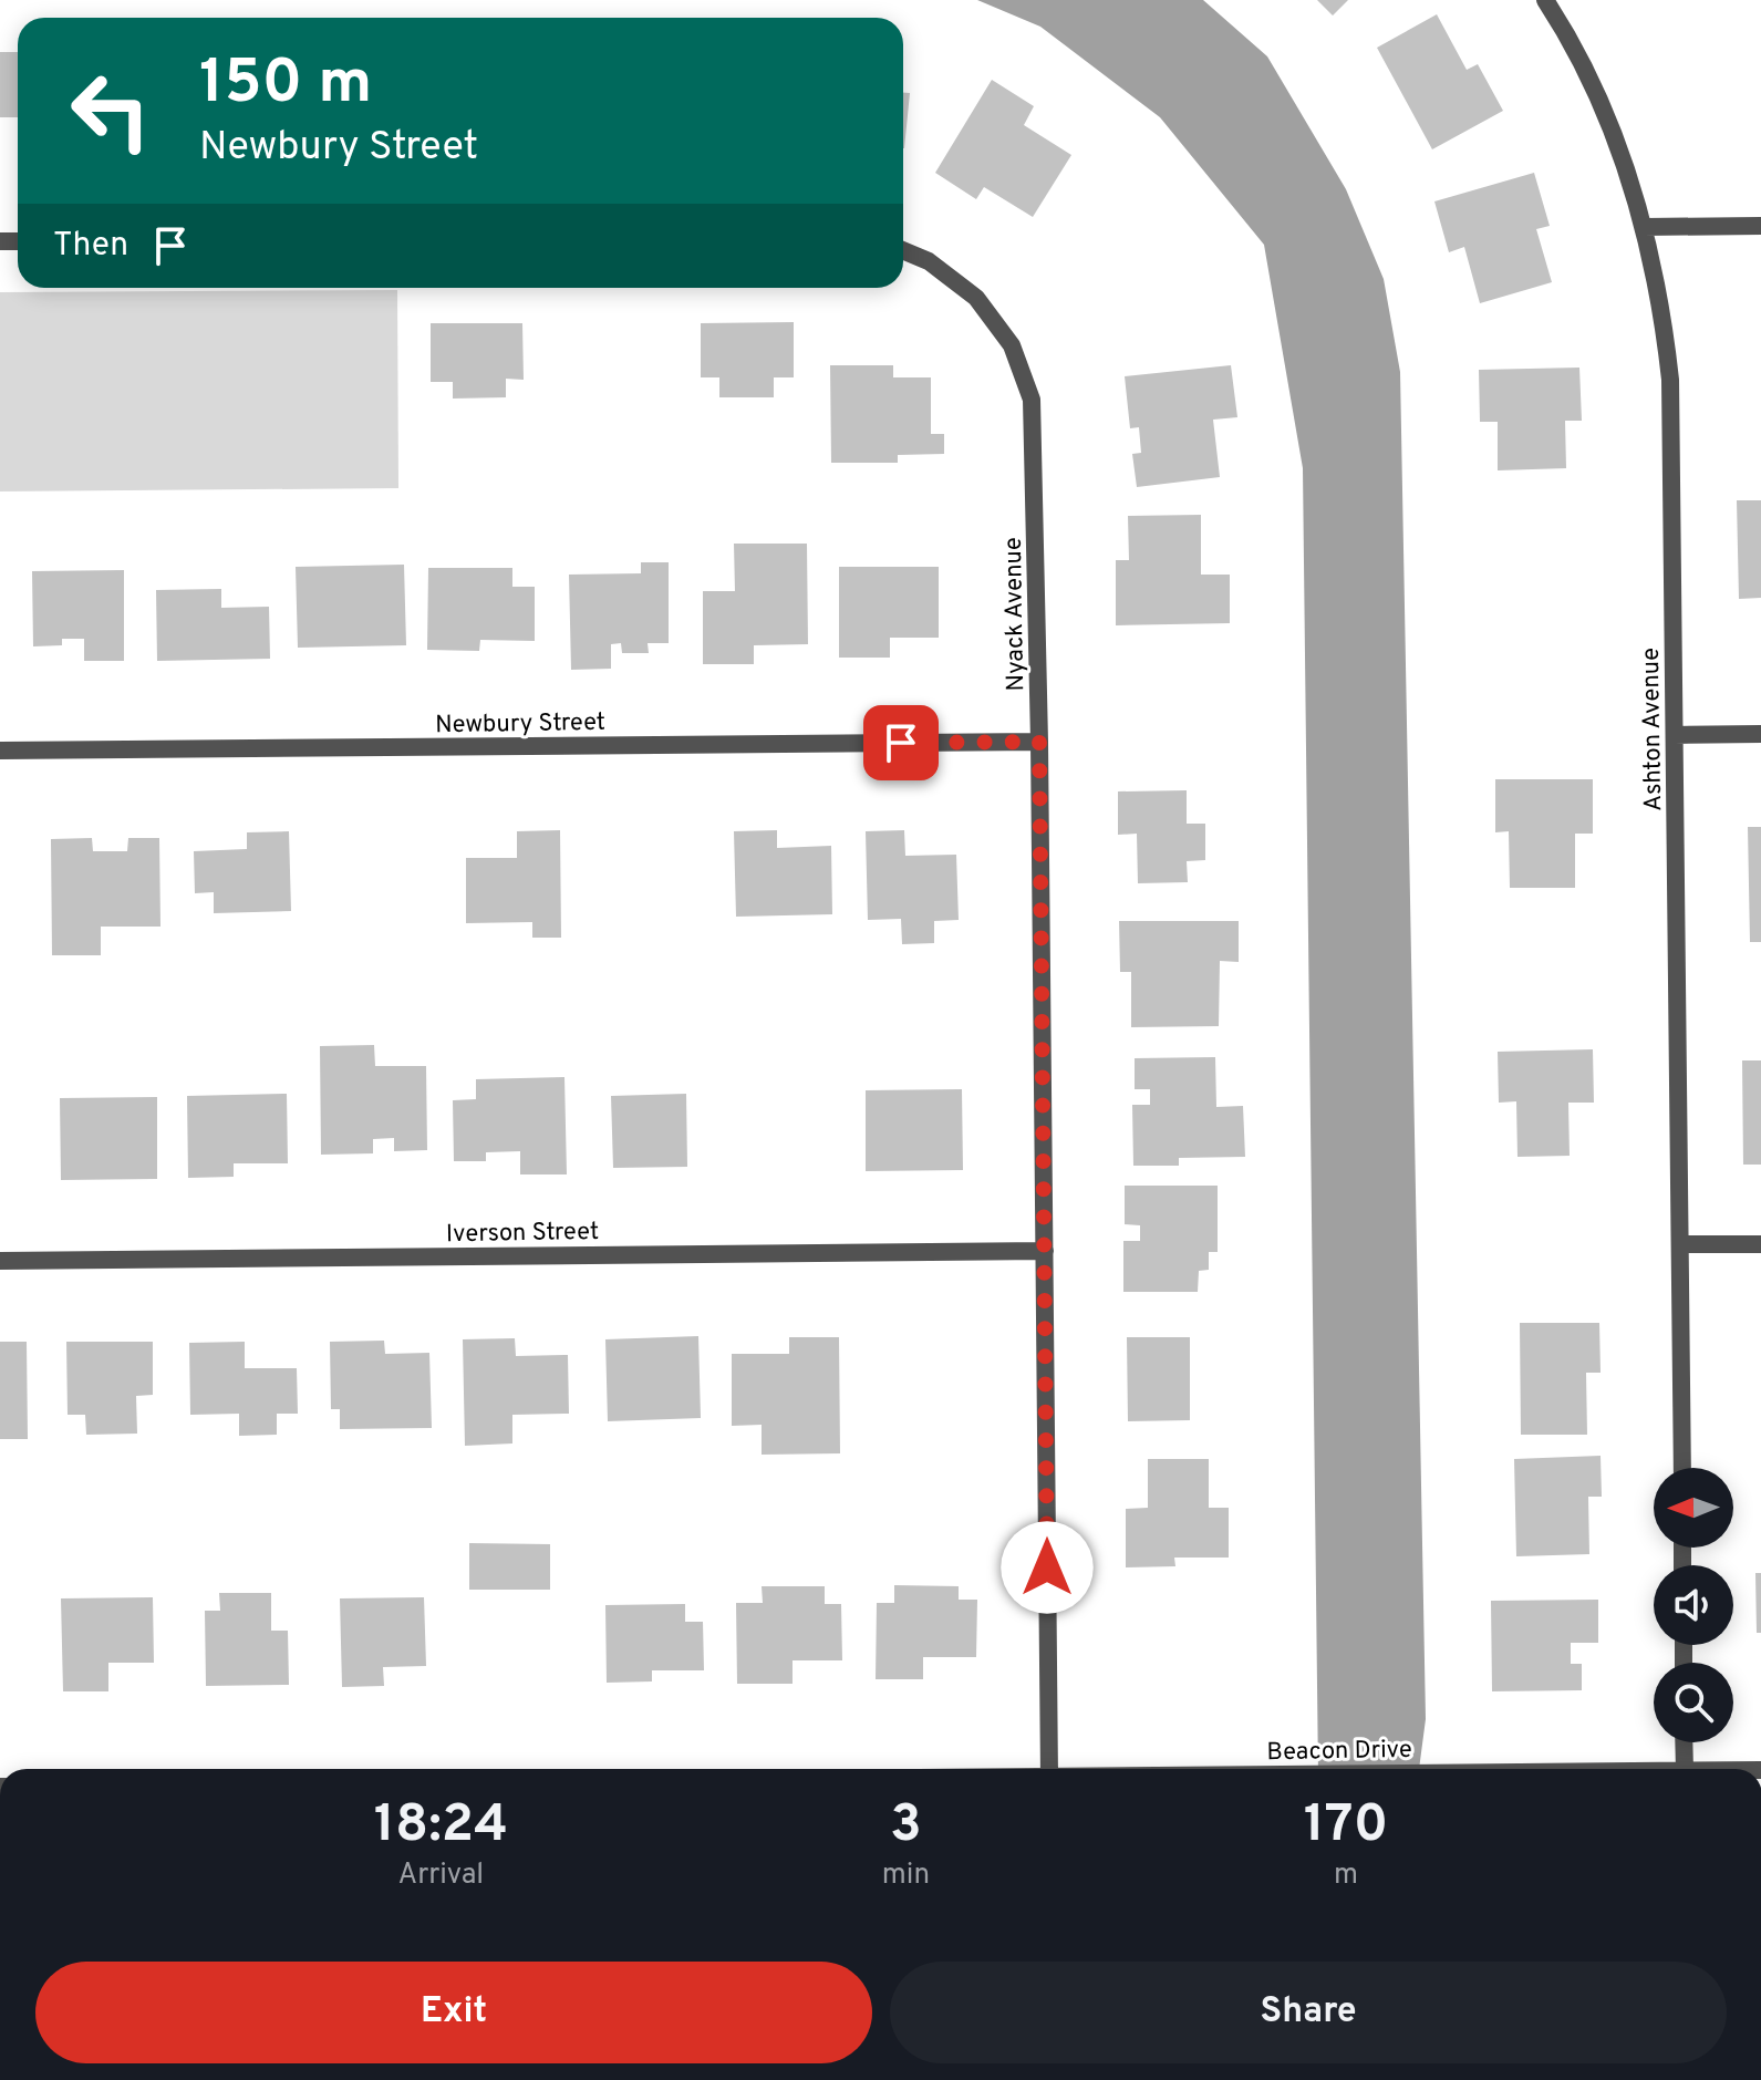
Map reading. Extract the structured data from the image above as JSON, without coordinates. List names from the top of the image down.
{
  "streets": {
    "street": [
      "Nyack Avenue",
      "Newbury Street",
      "Ashton Avenue",
      "Iverson Street"
    ]
  },
  "crossings": [
    ["Nyack Avenue", "Newbury Street"],
    ["Nyack Avenue", "Iverson Street"]
  ],
  "north": "left",
  "page": {
    "turn": ["150 m", "Newbury Street"],
    "then": "Then",
    "eta": [
      "18:24",
      "Arrival",
      "3",
      "min",
      "170",
      "m"
    ],
    "buttons": ["Exit", "Share"]
  }
}
